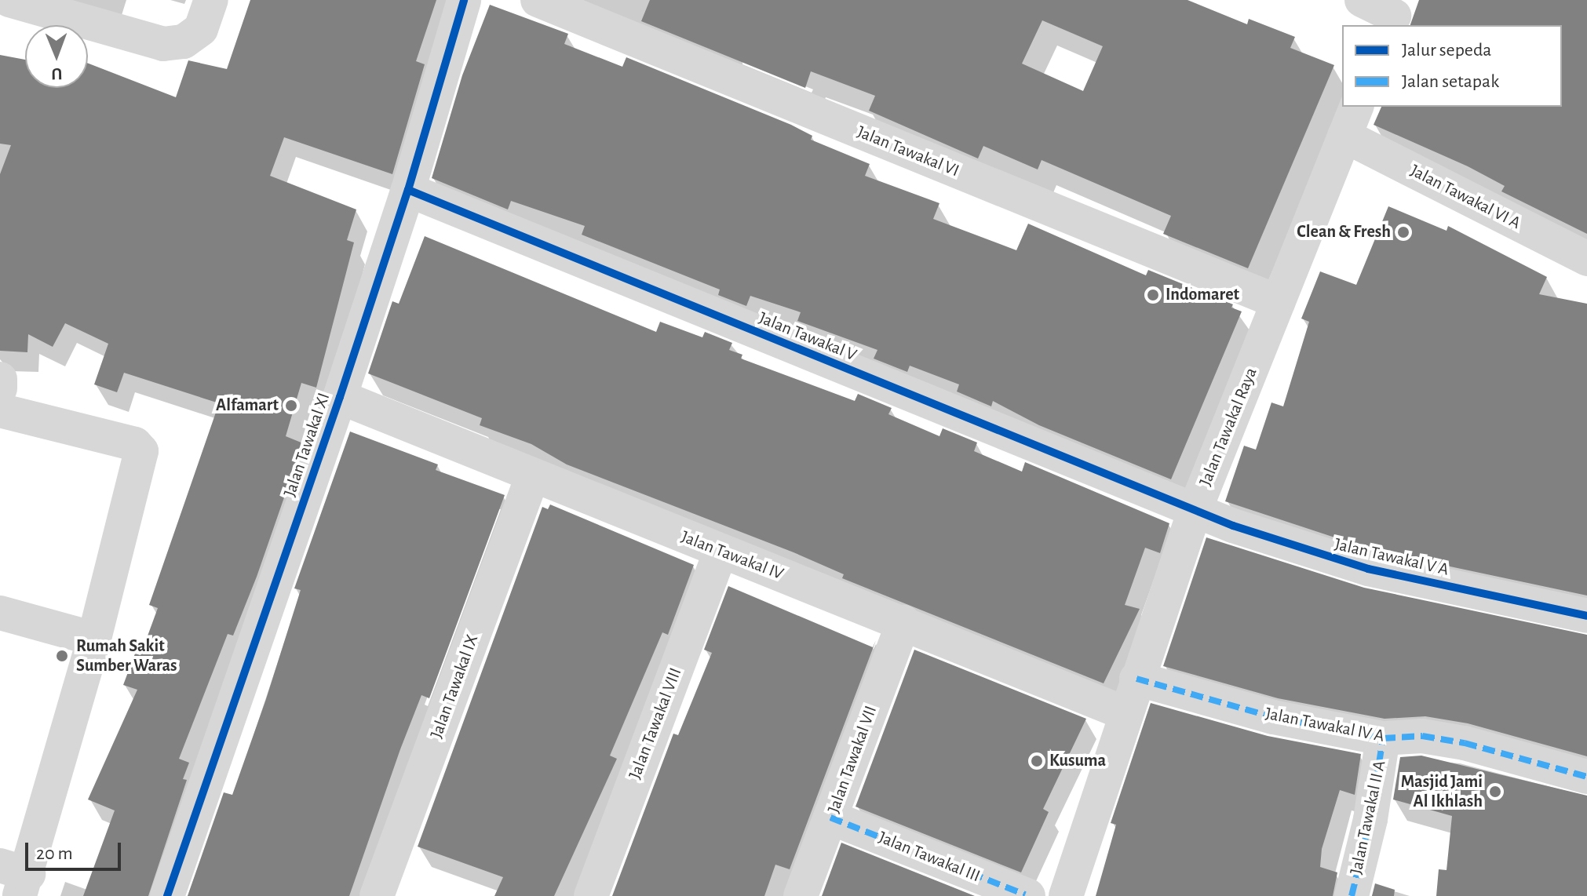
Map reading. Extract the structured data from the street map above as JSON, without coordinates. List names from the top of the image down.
{
  "streets": {
    "street": [
      "Jalan Tawakal VI",
      "Jalan Tawakal VI A",
      "Jalan Tawakal V",
      "Jalan Tawakal Raya",
      "Jalan Tawakal XI",
      "Jalan Tawakal IV",
      "Jalan Tawakal V A",
      "Jalan Tawakal IX",
      "Jalan Tawakal VIII",
      "Jalan Tawakal IV A",
      "Jalan Tawakal VII",
      "Jalan Tawakal II A",
      "Jalan Tawakal III"
    ]
  },
  "crossings": [
    ["Jalan Tawakal VI", "Jalan Tawakal Raya"],
    ["Jalan Tawakal VI A", "Jalan Tawakal Raya"],
    ["Jalan Tawakal V", "Jalan Tawakal Raya"],
    ["Jalan Tawakal V", "Jalan Tawakal XI"],
    ["Jalan Tawakal V", "Jalan Tawakal V A"],
    ["Jalan Tawakal Raya", "Jalan Tawakal IV"],
    ["Jalan Tawakal Raya", "Jalan Tawakal V A"],
    ["Jalan Tawakal Raya", "Jalan Tawakal IV A"],
    ["Jalan Tawakal XI", "Jalan Tawakal IV"],
    ["Jalan Tawakal IV", "Jalan Tawakal IX"],
    ["Jalan Tawakal IV", "Jalan Tawakal VIII"],
    ["Jalan Tawakal IV", "Jalan Tawakal VII"],
    ["Jalan Tawakal IV A", "Jalan Tawakal II A"],
    ["Jalan Tawakal VII", "Jalan Tawakal III"]
  ],
  "places": [
    "Clean & Fresh",
    "Indomaret",
    "Alfamart",
    "Rumah Sakit Sumber Waras",
    "Kusuma",
    "Masjid Jami Al Ikhlash"
  ],
  "legend": ["Jalur sepeda", "Jalan setapak"],
  "scale_bar": "20 m",
  "north": "bottom"
}
